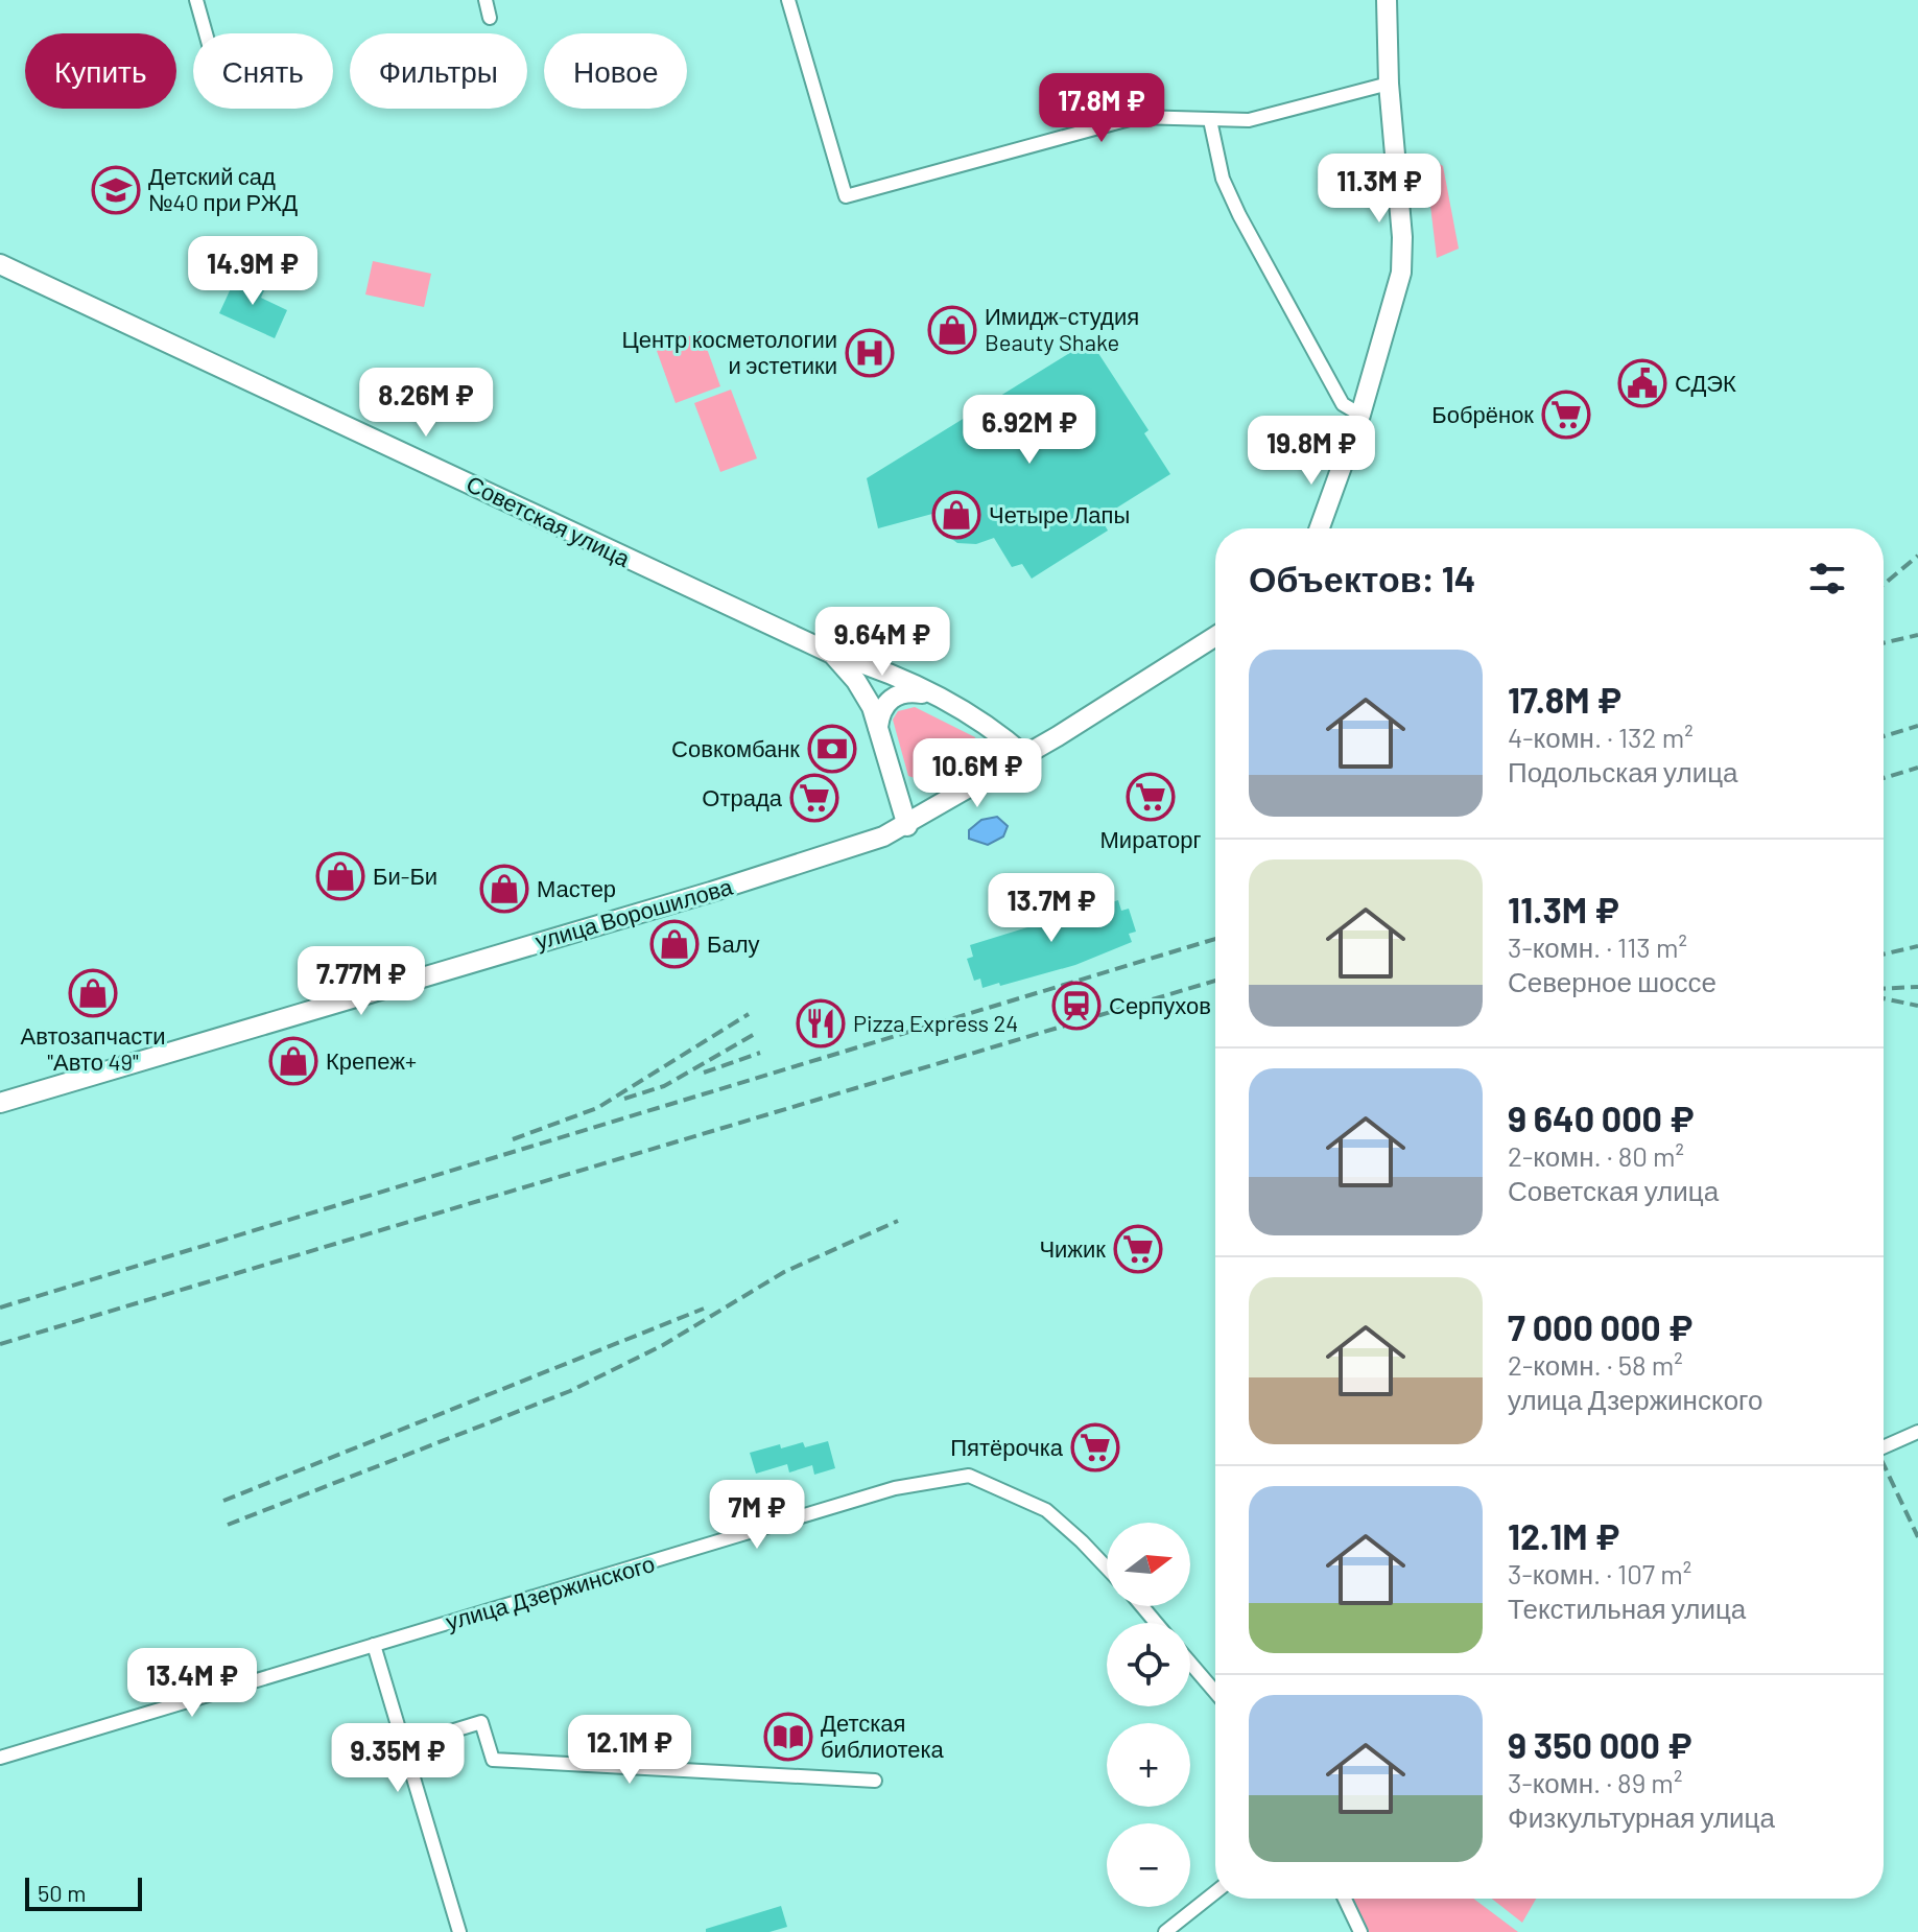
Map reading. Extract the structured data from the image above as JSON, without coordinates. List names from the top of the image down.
{
  "streets": {
    "main road": ["Советская улица", "улица Ворошилова"],
    "street": ["улица Дзержинского"]
  },
  "crossings": [
    ["Советская улица", "улица Ворошилова"]
  ],
  "places": {
    "school or university": ["Детский сад №40 при РЖД"],
    "shop": [
      "Имидж-студия Beauty Shake",
      "Четыре Лапы",
      "Би-Би",
      "Мастер",
      "Балу",
      "Автозапчасти \"Авто 49\"",
      "Крепеж+"
    ],
    "hospital": ["Центр косметологии и эстетики"],
    "public building": ["СДЭК"],
    "supermarket": [
      "Бобрёнок",
      "Мираторг",
      "Отрада",
      "Чижик",
      "Пятёрочка"
    ],
    "bank": ["Совкомбанк"],
    "station": ["Серпухов"],
    "restaurant": ["Pizza Express 24"],
    "library": ["Детская библиотека"]
  },
  "scale_bar": "50 m",
  "north": "right",
  "page": {
    "chip": [
      "Купить",
      "Снять",
      "Фильтры",
      "Новое"
    ],
    "price": [
      "17.8M ₽",
      "11.3M ₽",
      "14.9M ₽",
      "8.26M ₽",
      "6.92M ₽",
      "19.8M ₽",
      "9.64M ₽",
      "10.6M ₽",
      "13.7M ₽",
      "7.77M ₽",
      "7M ₽",
      "13.4M ₽",
      "12.1M ₽",
      "9.35M ₽"
    ],
    "heading": "Объектов: 14",
    "list": [
      {
        "name": "17.8M ₽",
        "note": "4-комн. · 132 m² · Подольская улица"
      },
      {
        "name": "11.3M ₽",
        "note": "3-комн. · 113 m² · Северное шоссе"
      },
      {
        "name": "9 640 000 ₽",
        "note": "2-комн. · 80 m² · Советская улица"
      },
      {
        "name": "7 000 000 ₽",
        "note": "2-комн. · 58 m² · улица Дзержинского"
      },
      {
        "name": "12.1M ₽",
        "note": "3-комн. · 107 m² · Текстильная улица"
      },
      {
        "name": "9 350 000 ₽",
        "note": "3-комн. · 89 m² · Физкультурная улица"
      }
    ],
    "map_buttons": ["+", "−"],
    "scale": "50 m"
  }
}
